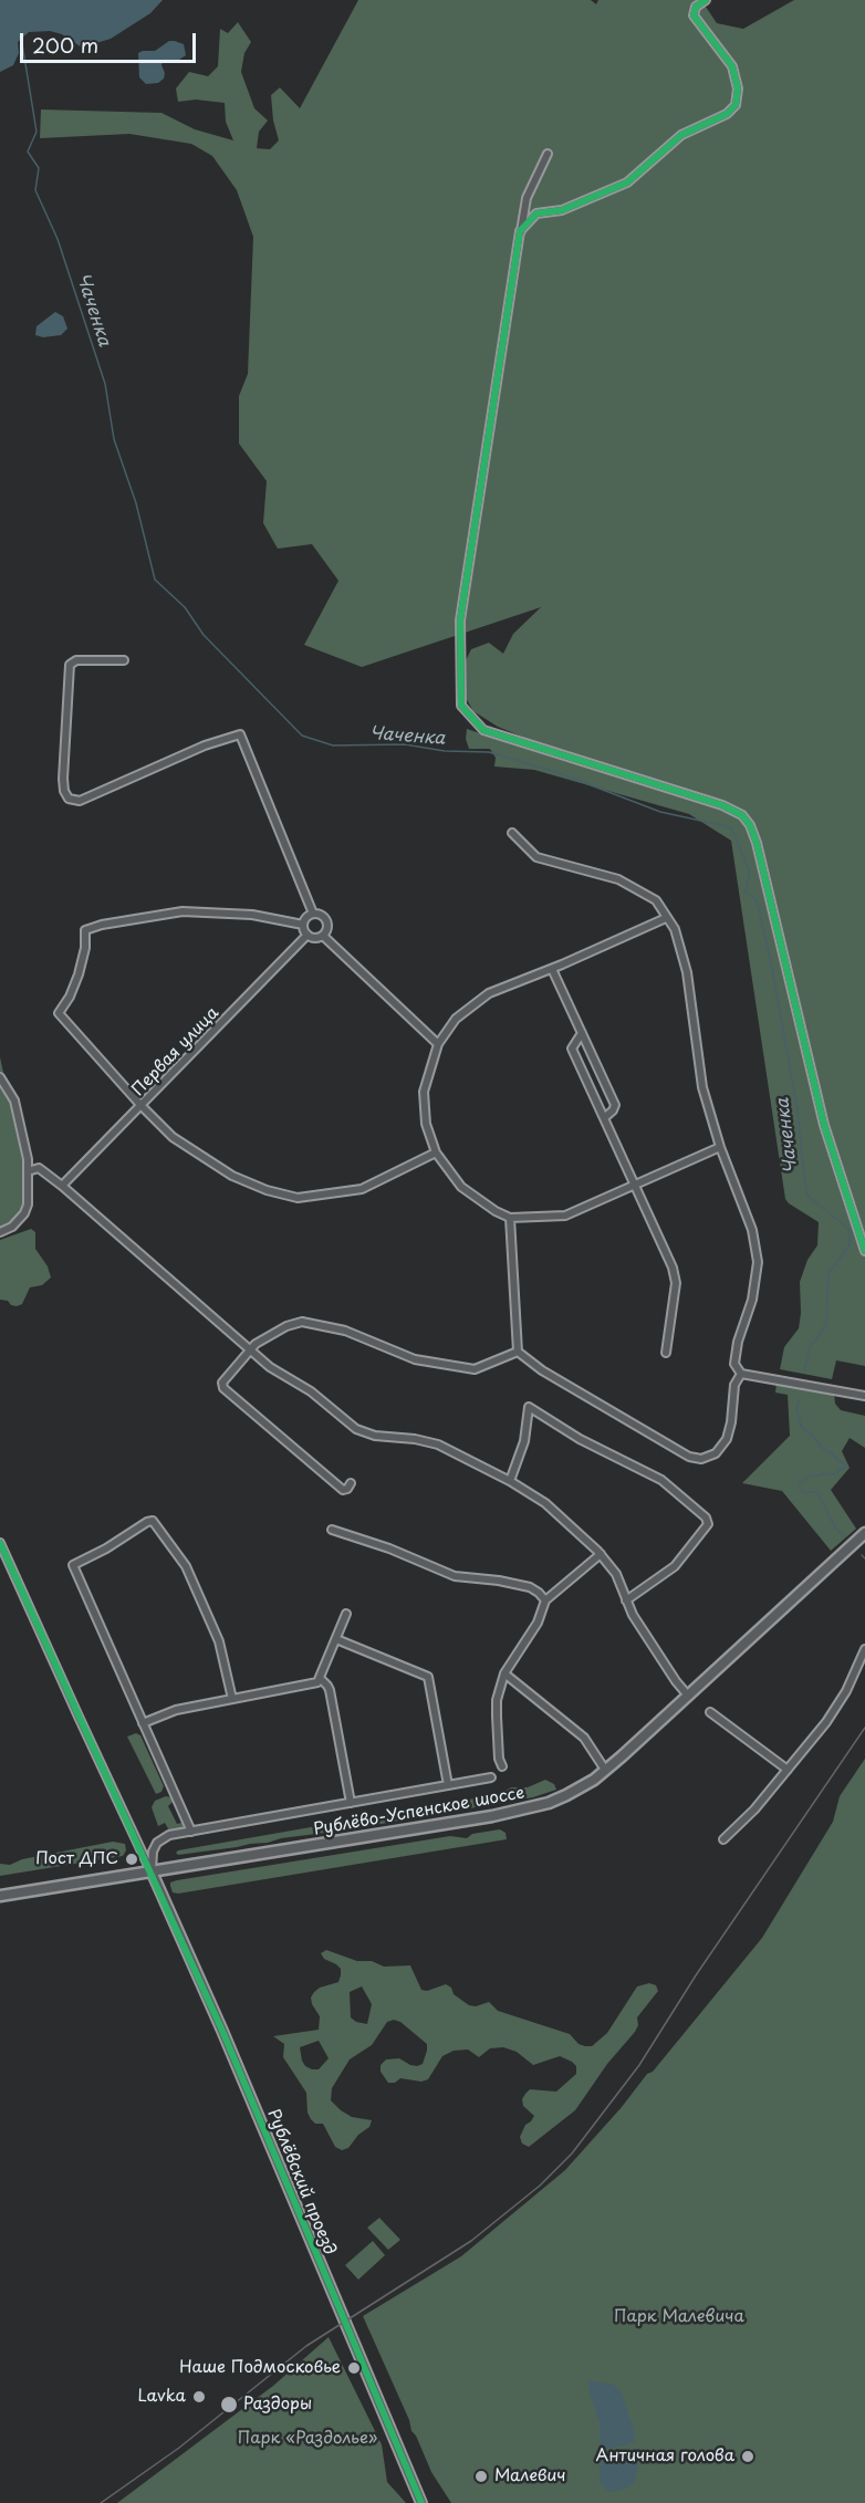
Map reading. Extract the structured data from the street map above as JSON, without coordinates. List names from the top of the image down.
{
  "streets": {
    "main road": ["Рублёво-Успенское шоссе"],
    "street": ["Первая улица", "Рублёвский проезд"]
  },
  "crossings": [
    ["Рублёво-Успенское шоссе", "Рублёвский проезд"]
  ],
  "water": ["Чаченка"],
  "parks": ["Парк Малевича", "Парк «Раздолье»"],
  "places": [
    "Пост ДПС",
    "Наше Подмосковье",
    "Lavka",
    "Раздоры",
    "Античная голова",
    "Малевич"
  ],
  "scale_bar": "200 m"
}
